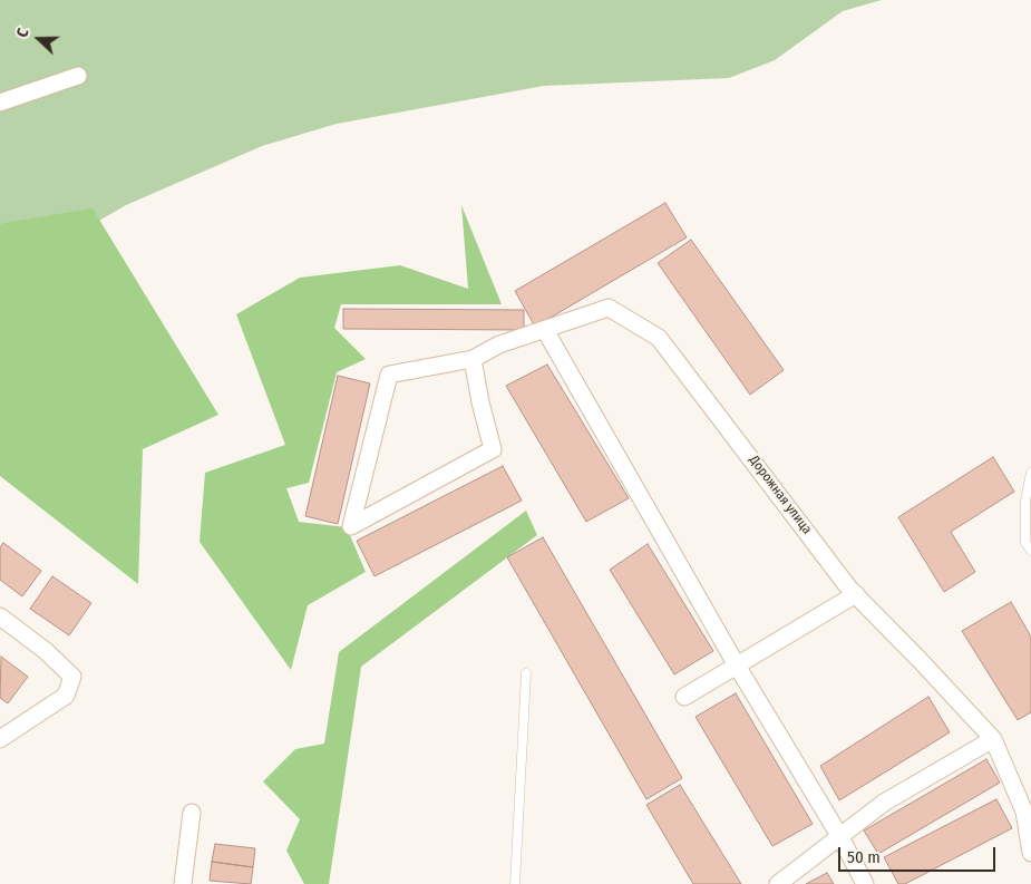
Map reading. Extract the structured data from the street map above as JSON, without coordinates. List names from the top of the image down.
{
  "streets": {
    "street": ["Дорожная улица"]
  },
  "scale_bar": "50 m",
  "north": "left"
}
